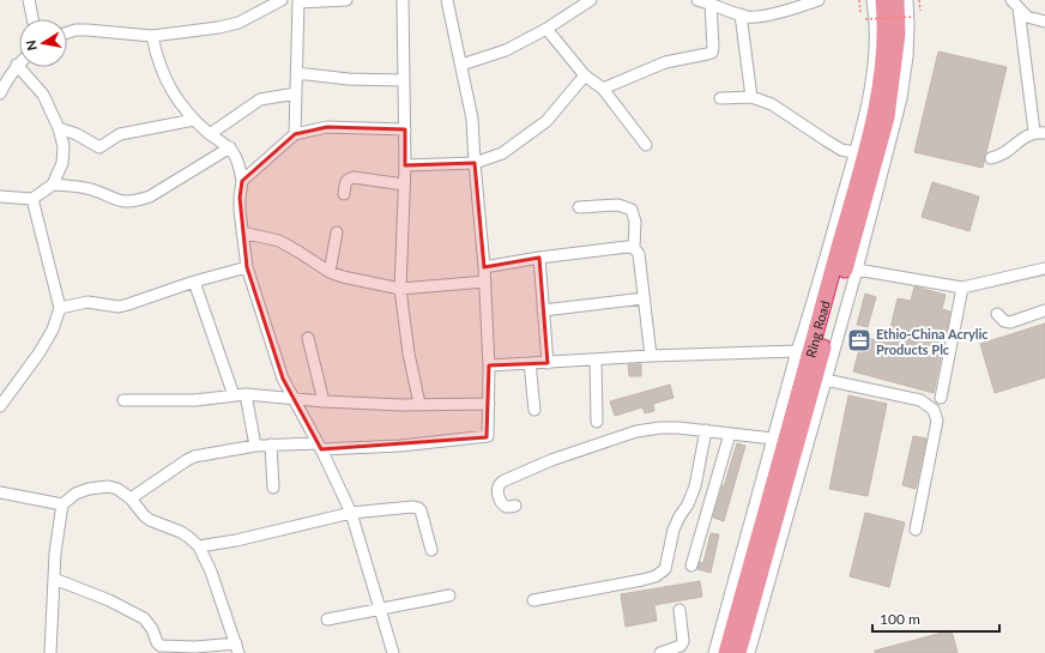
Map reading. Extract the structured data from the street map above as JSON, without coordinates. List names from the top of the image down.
{
  "streets": {
    "highway": ["Ring Road"]
  },
  "places": {
    "office": ["Ethio-China Acrylic Products Plc"]
  },
  "scale_bar": "100 m",
  "north": "left"
}
